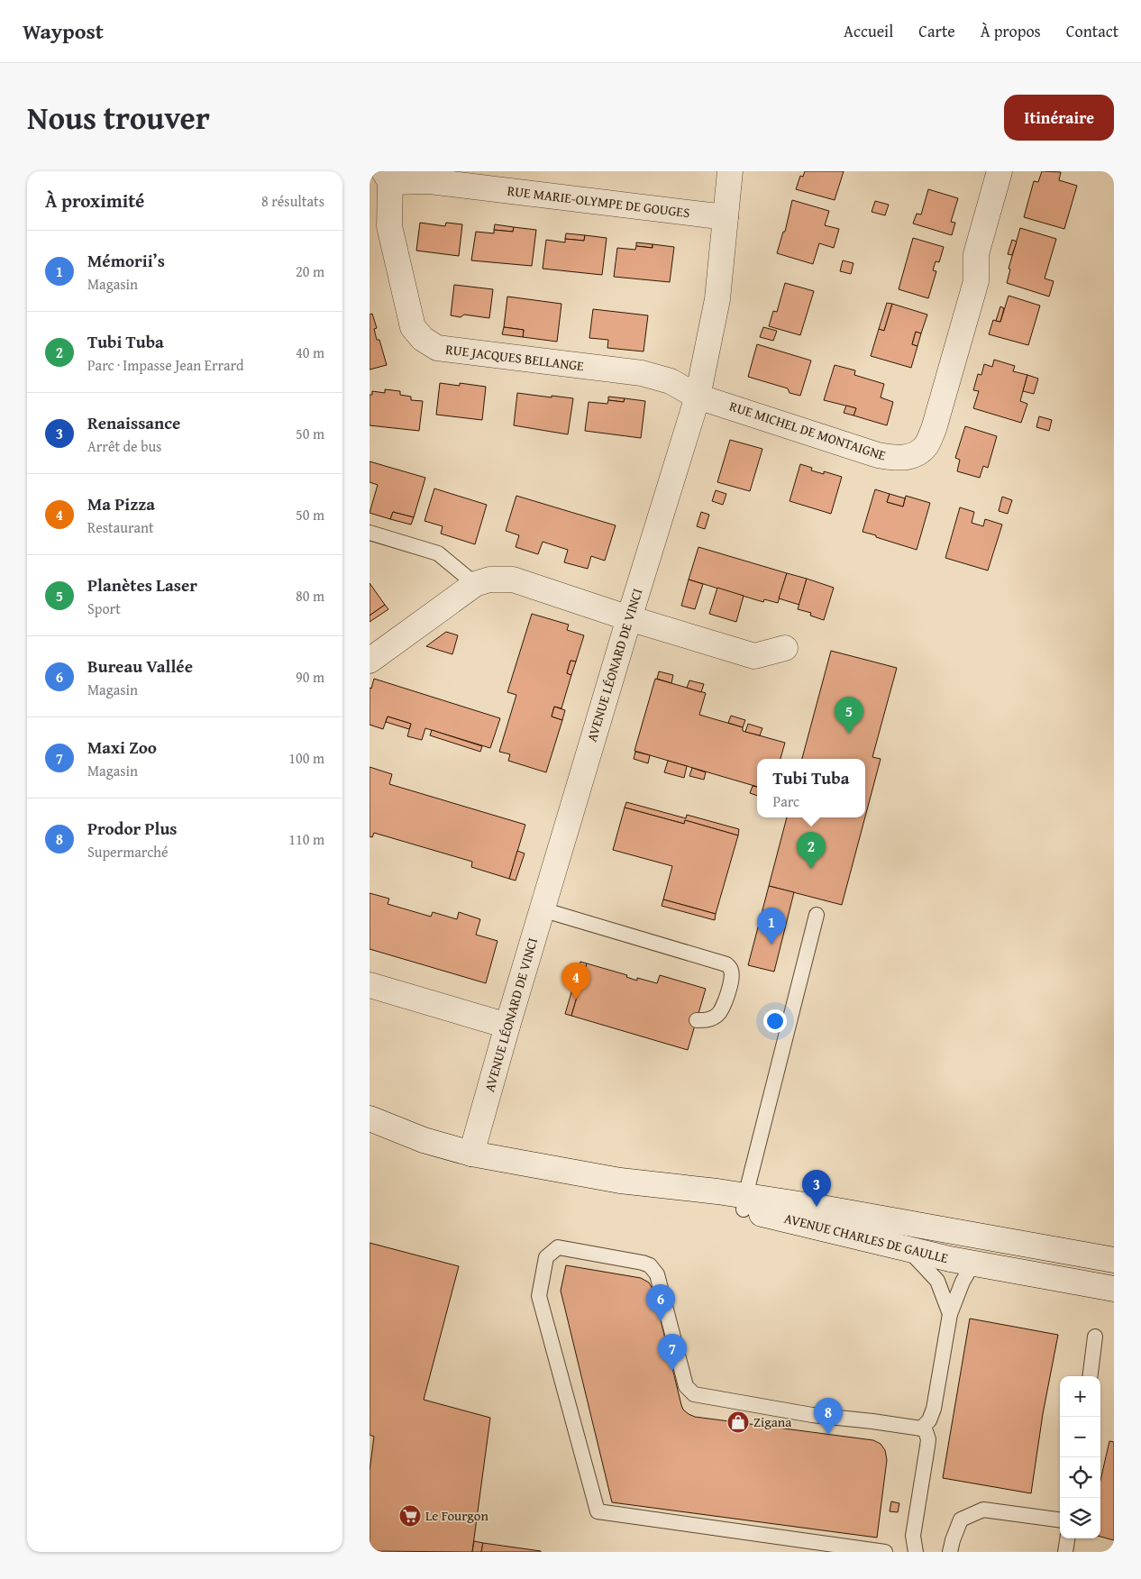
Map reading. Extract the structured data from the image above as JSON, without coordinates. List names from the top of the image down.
{
  "streets": {
    "street": [
      "RUE MARIE-OLYMPE DE GOUGES",
      "RUE JACQUES BELLANGE",
      "RUE MICHEL DE MONTAIGNE",
      "AVENUE LÉONARD DE VINCI",
      "AVENUE CHARLES DE GAULLE"
    ]
  },
  "crossings": [
    ["RUE MARIE-OLYMPE DE GOUGES", "RUE JACQUES BELLANGE"],
    ["RUE MARIE-OLYMPE DE GOUGES", "AVENUE LÉONARD DE VINCI"],
    ["RUE JACQUES BELLANGE", "RUE MICHEL DE MONTAIGNE"],
    ["RUE JACQUES BELLANGE", "AVENUE LÉONARD DE VINCI"],
    ["RUE MICHEL DE MONTAIGNE", "AVENUE LÉONARD DE VINCI"],
    ["AVENUE LÉONARD DE VINCI", "AVENUE CHARLES DE GAULLE"]
  ],
  "places": {
    "shop": ["Zigana"],
    "supermarket": ["Le Fourgon"]
  },
  "page": {
    "header": "Waypost",
    "nav": [
      "Accueil",
      "Carte",
      "À propos",
      "Contact"
    ],
    "title": "Nous trouver",
    "buttons": "Itinéraire",
    "heading": ["À proximité", "8 résultats"],
    "list": [
      {
        "mark": "1",
        "name": "Mémorii’s",
        "note": "Magasin",
        "value": "20 m"
      },
      {
        "mark": "2",
        "name": "Tubi Tuba",
        "note": "Parc · Impasse Jean Errard",
        "value": "40 m"
      },
      {
        "mark": "3",
        "name": "Renaissance",
        "note": "Arrêt de bus",
        "value": "50 m"
      },
      {
        "mark": "4",
        "name": "Ma Pizza",
        "note": "Restaurant",
        "value": "50 m"
      },
      {
        "mark": "5",
        "name": "Planètes Laser",
        "note": "Sport",
        "value": "80 m"
      },
      {
        "mark": "6",
        "name": "Bureau Vallée",
        "note": "Magasin",
        "value": "90 m"
      },
      {
        "mark": "7",
        "name": "Maxi Zoo",
        "note": "Magasin",
        "value": "100 m"
      },
      {
        "mark": "8",
        "name": "Prodor Plus",
        "note": "Supermarché",
        "value": "110 m"
      }
    ],
    "pins": [
      "5",
      "2",
      "1",
      "4",
      "3",
      "6",
      "7",
      "8"
    ],
    "popup": ["Tubi Tuba", "Parc"],
    "map_buttons": ["+", "−"]
  }
}
